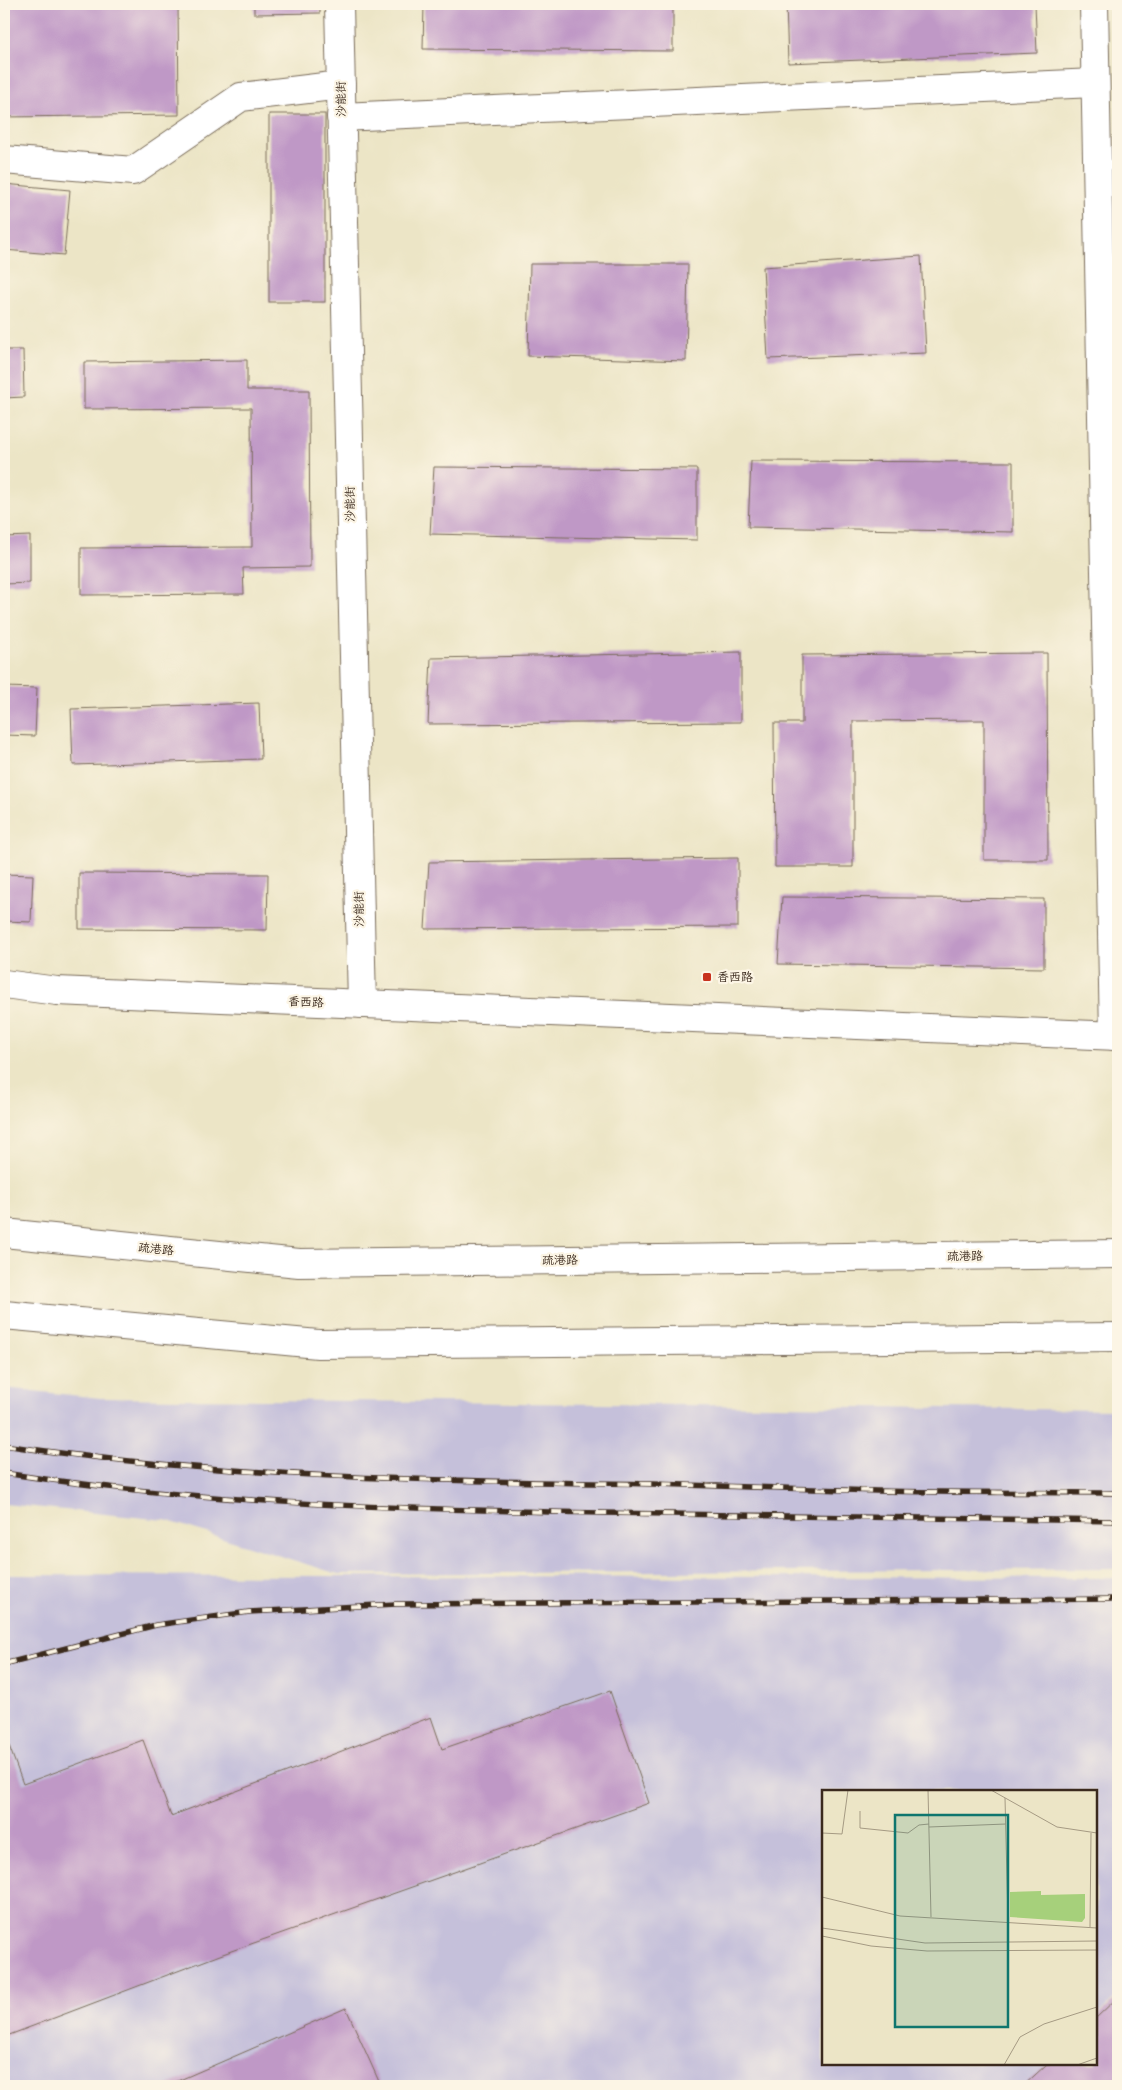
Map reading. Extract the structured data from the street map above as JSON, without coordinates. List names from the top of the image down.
{
  "streets": {
    "main road": ["沙能街", "香西路", "疏港路"]
  },
  "crossings": [
    ["沙能街", "香西路"]
  ],
  "places": {
    "transit": ["香西路"]
  }
}
